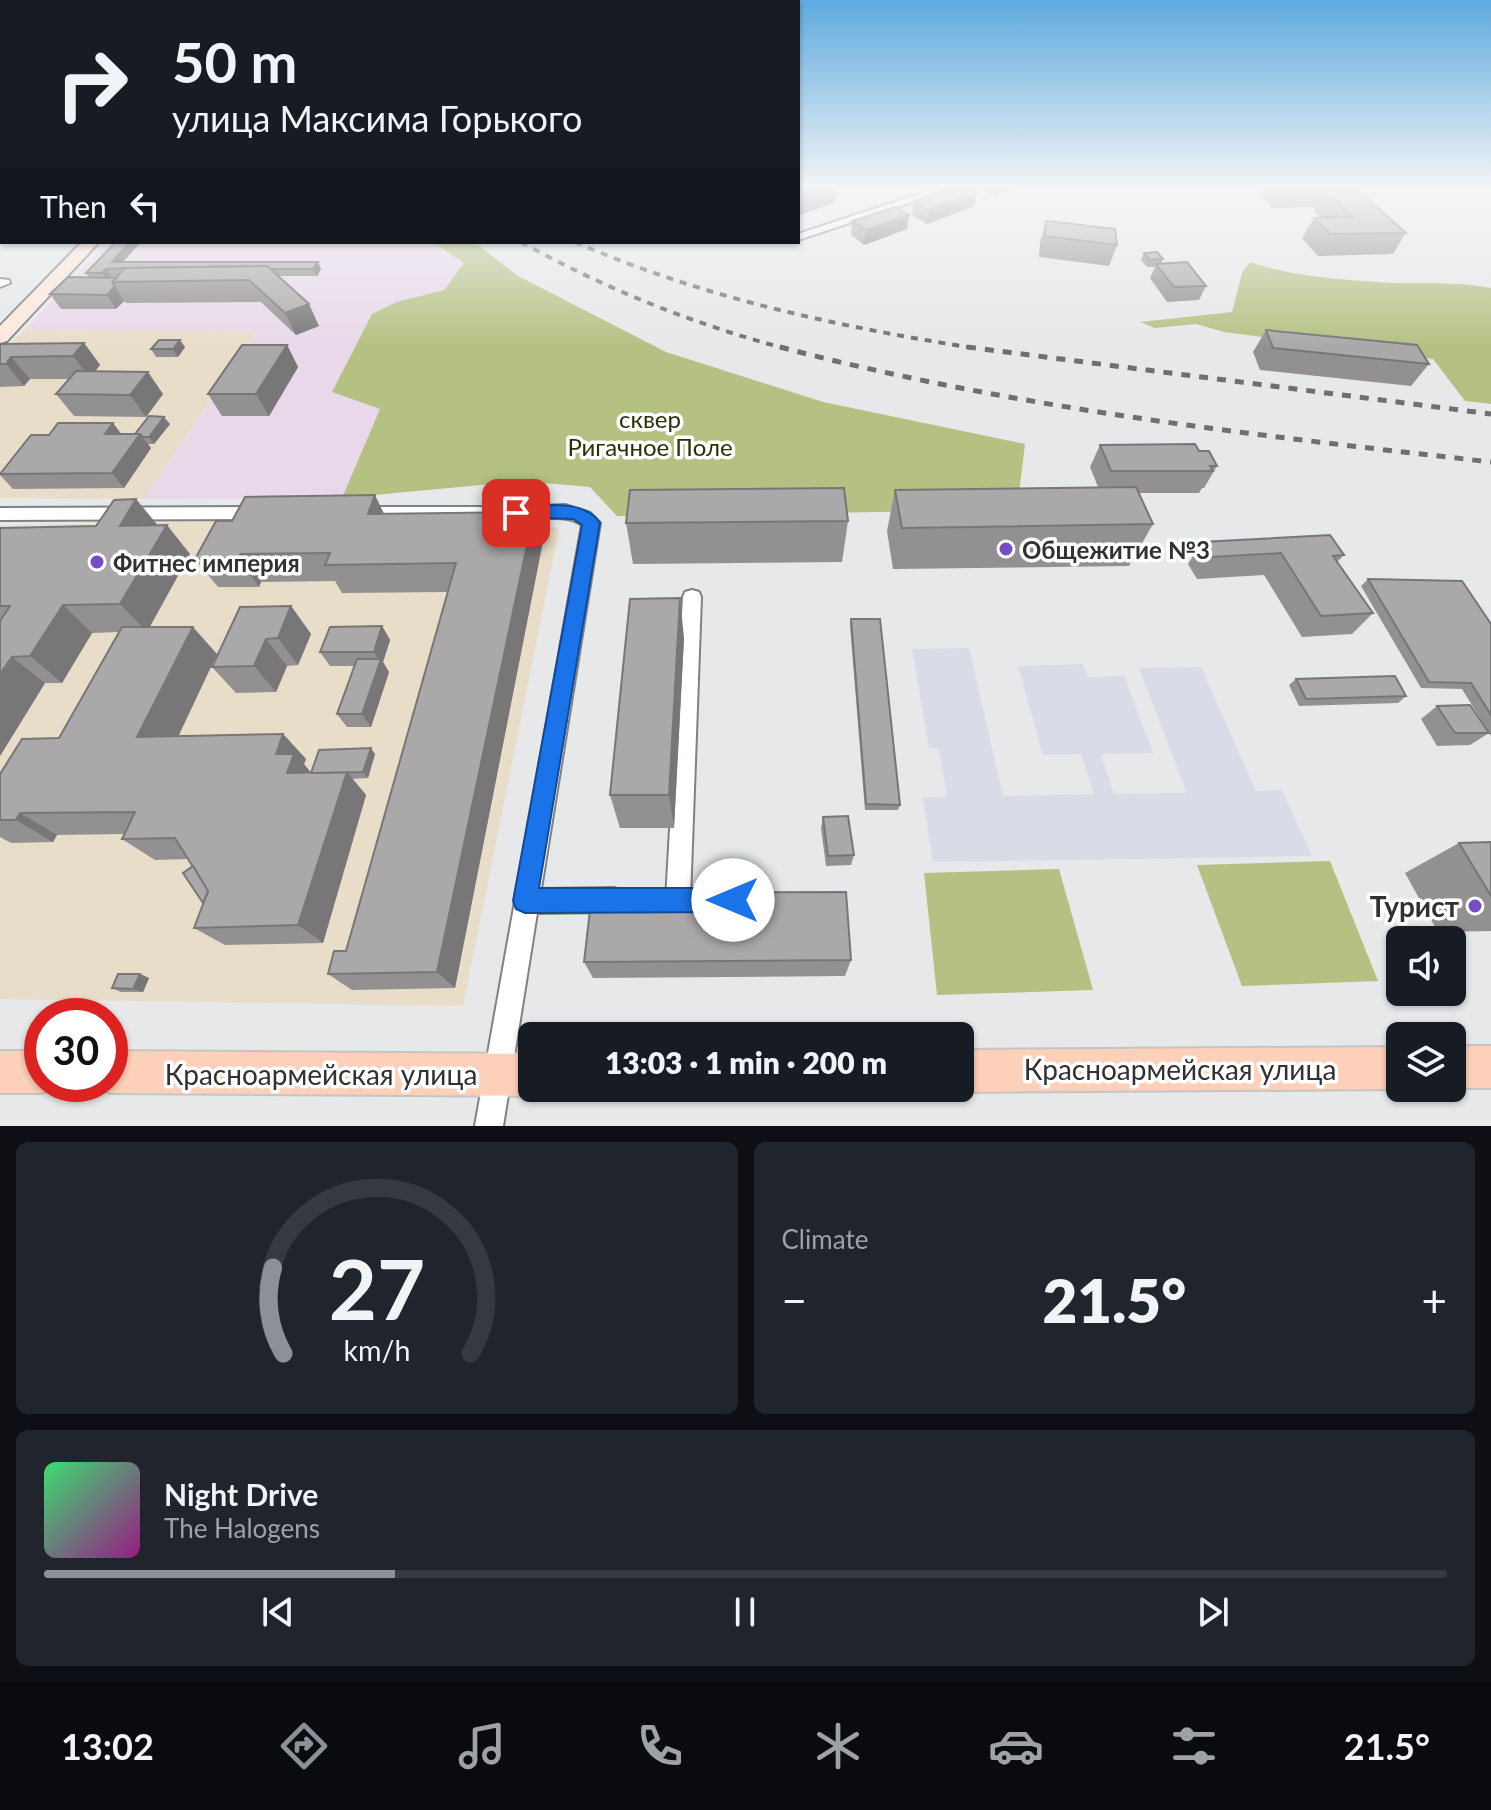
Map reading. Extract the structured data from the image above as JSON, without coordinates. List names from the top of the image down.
{
  "streets": {
    "main road": ["Красноармейская улица"]
  },
  "parks": ["сквер Ригачное Поле"],
  "places": ["Общежитие №3", "Фитнес империя", "Турист"],
  "page": {
    "turn": ["50 m", "улица Максима Горького"],
    "then": "Then",
    "limit": "30",
    "trip": "13:03 · 1 min · 200 m",
    "tile": "Climate",
    "heat": ["−", "21.5°", "+"],
    "song": ["Night Drive", "The Halogens"],
    "tabs": ["13:02", "21.5°"],
    "gauge": ["27", "km/h"]
  }
}
